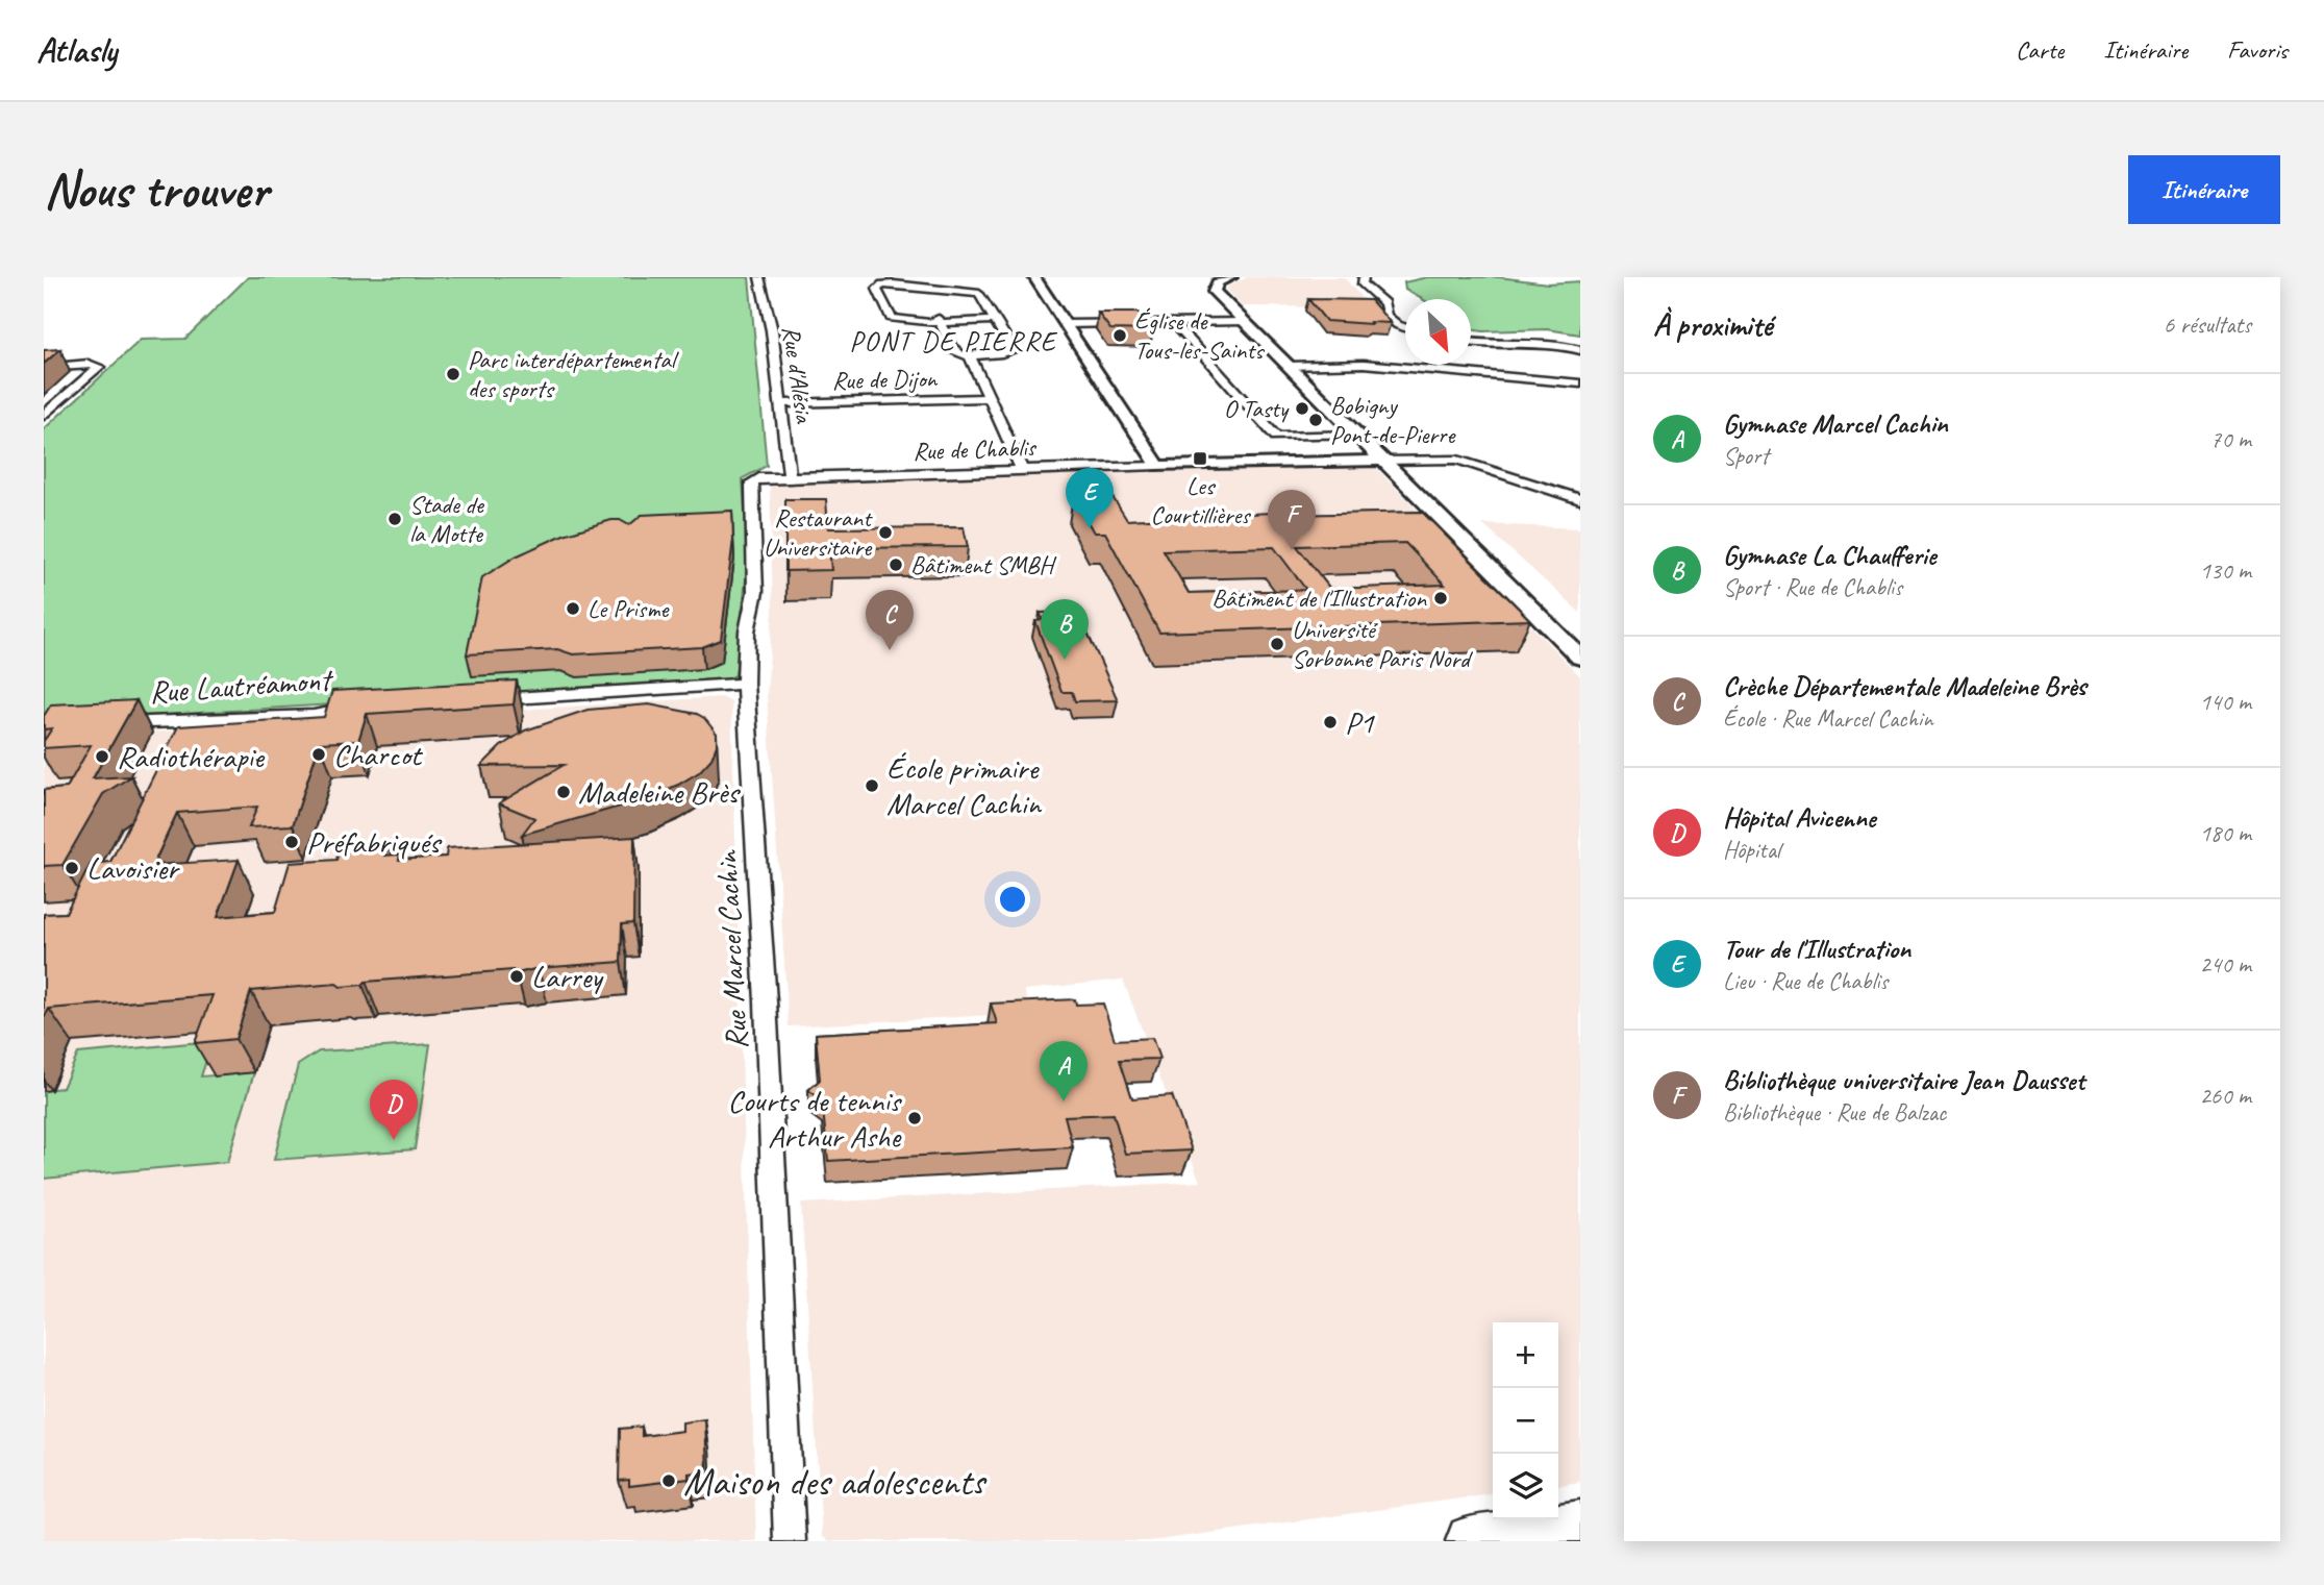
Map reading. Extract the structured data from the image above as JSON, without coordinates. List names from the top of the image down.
{
  "streets": {
    "street": [
      "Rue d'Alésia",
      "Rue de Dijon",
      "Rue de Chablis",
      "Rue Lautréamont",
      "Rue Marcel Cachin"
    ]
  },
  "crossings": [
    ["Rue d'Alésia", "Rue de Dijon"],
    ["Rue d'Alésia", "Rue de Chablis"],
    ["Rue d'Alésia", "Rue Marcel Cachin"],
    ["Rue de Chablis", "Rue Marcel Cachin"]
  ],
  "districts": ["PONT DE PIERRE"],
  "places": {
    "other": [
      "Église de Tous-les-Saints",
      "Parc interdépartemental des sports",
      "O Tasty",
      "Bobigny Pont-de-Pierre",
      "Stade de la Motte",
      "Restaurant Universitaire",
      "Bâtiment SMBH",
      "Bâtiment de l'Illustration",
      "Le Prisme",
      "Université Sorbonne Paris Nord",
      "P1",
      "Charcot",
      "Radiothérapie",
      "École primaire Marcel Cachin",
      "Madeleine Brès",
      "Préfabriqués",
      "Lavoisier",
      "Larrey",
      "Courts de tennis Arthur Ashe",
      "Maison des adolescents"
    ],
    "transit": ["Les Courtillières"]
  },
  "north": "bottom right",
  "page": {
    "header": "Atlasly",
    "nav": ["Carte", "Itinéraire", "Favoris"],
    "buttons": "Itinéraire",
    "title": "Nous trouver",
    "heading": ["À proximité", "6 résultats"],
    "list": [
      {
        "mark": "A",
        "name": "Gymnase Marcel Cachin",
        "note": "Sport",
        "value": "70 m"
      },
      {
        "mark": "B",
        "name": "Gymnase La Chaufferie",
        "note": "Sport · Rue de Chablis",
        "value": "130 m"
      },
      {
        "mark": "C",
        "name": "Crèche Départementale Madeleine Brès",
        "note": "École · Rue Marcel Cachin",
        "value": "140 m"
      },
      {
        "mark": "D",
        "name": "Hôpital Avicenne",
        "note": "Hôpital",
        "value": "180 m"
      },
      {
        "mark": "E",
        "name": "Tour de l'Illustration",
        "note": "Lieu · Rue de Chablis",
        "value": "240 m"
      },
      {
        "mark": "F",
        "name": "Bibliothèque universitaire Jean Dausset",
        "note": "Bibliothèque · Rue de Balzac",
        "value": "260 m"
      }
    ],
    "pins": [
      "E",
      "F",
      "C",
      "B",
      "A",
      "D"
    ],
    "map_buttons": ["+", "−"]
  }
}
